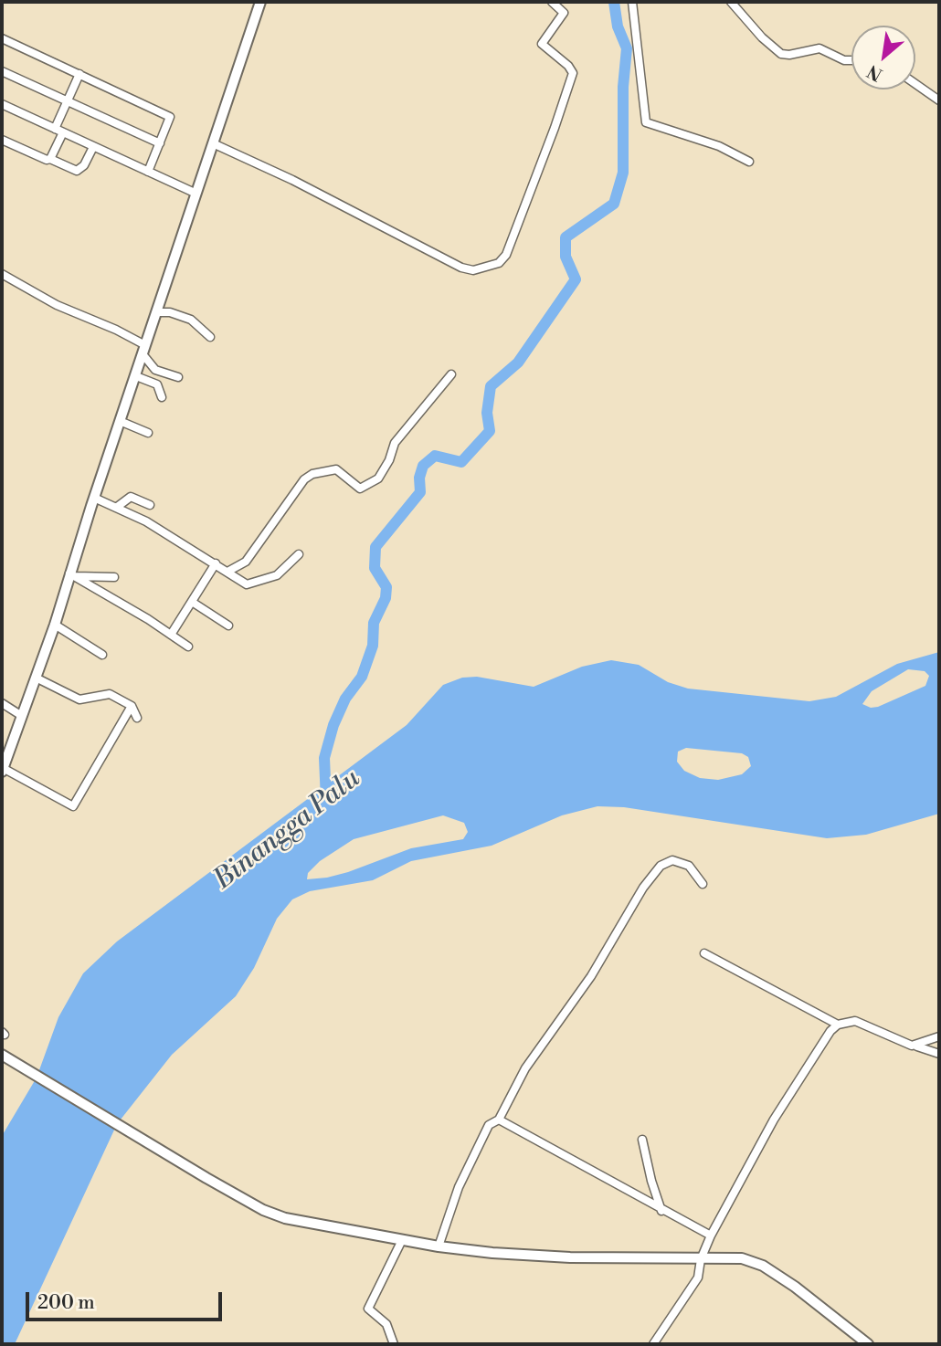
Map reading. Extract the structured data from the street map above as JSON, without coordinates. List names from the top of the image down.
{
  "water": ["Binangga Palu"],
  "scale_bar": "200 m",
  "north": "bottom left"
}
